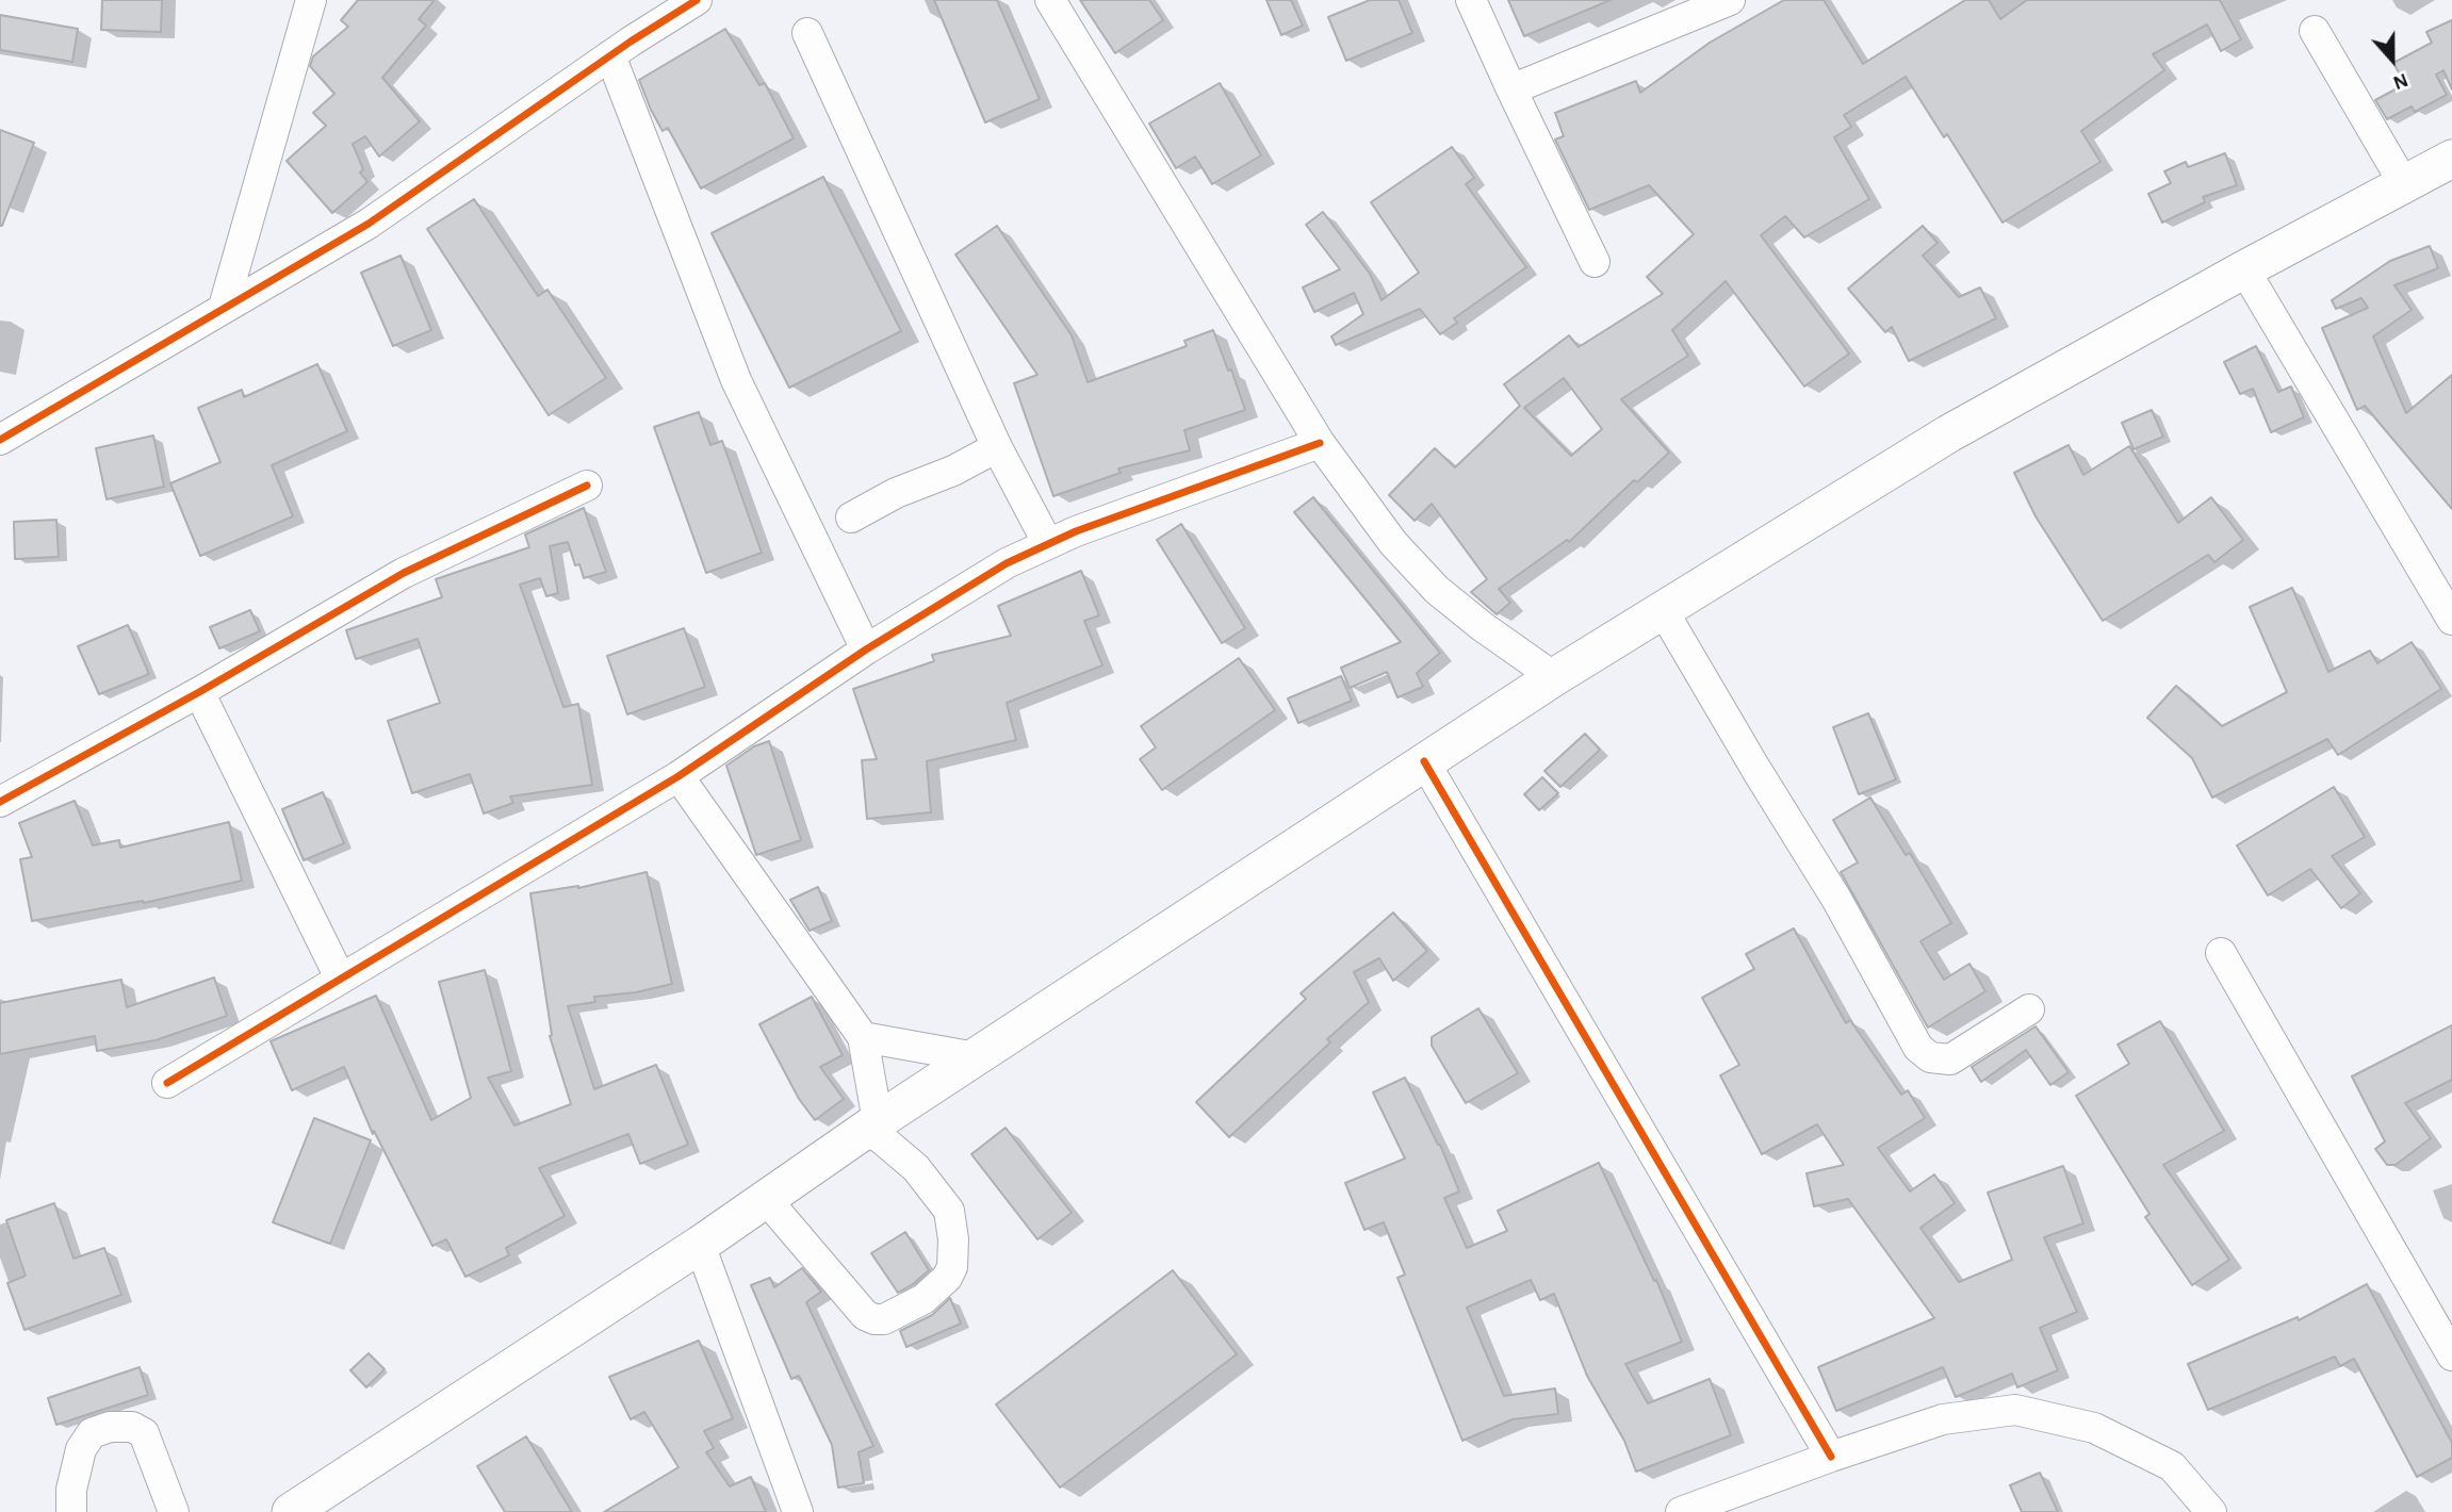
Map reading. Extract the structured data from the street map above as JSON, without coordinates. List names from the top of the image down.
{
  "north": "bottom"
}
